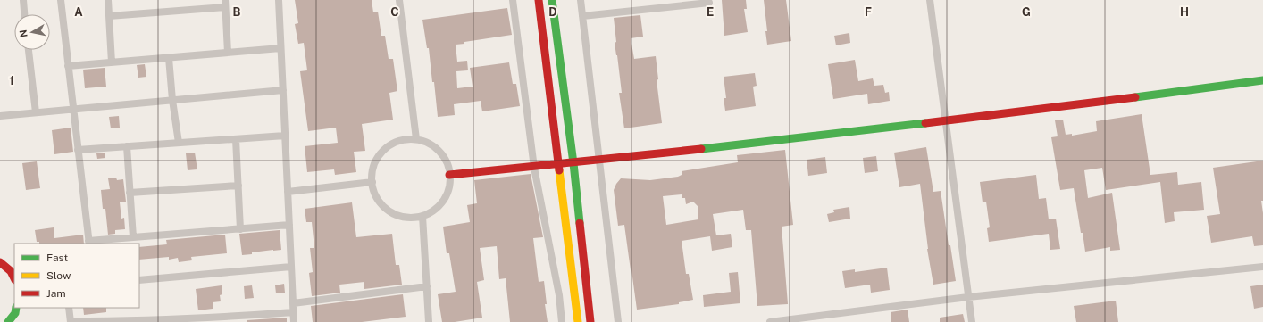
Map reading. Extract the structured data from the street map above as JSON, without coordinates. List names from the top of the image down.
{
  "legend": ["Fast", "Slow", "Jam"],
  "north": "left",
  "grid": {
    "columns": [
      "A",
      "B",
      "C",
      "D",
      "E",
      "F",
      "G",
      "H"
    ],
    "rows": ["1"]
  }
}
